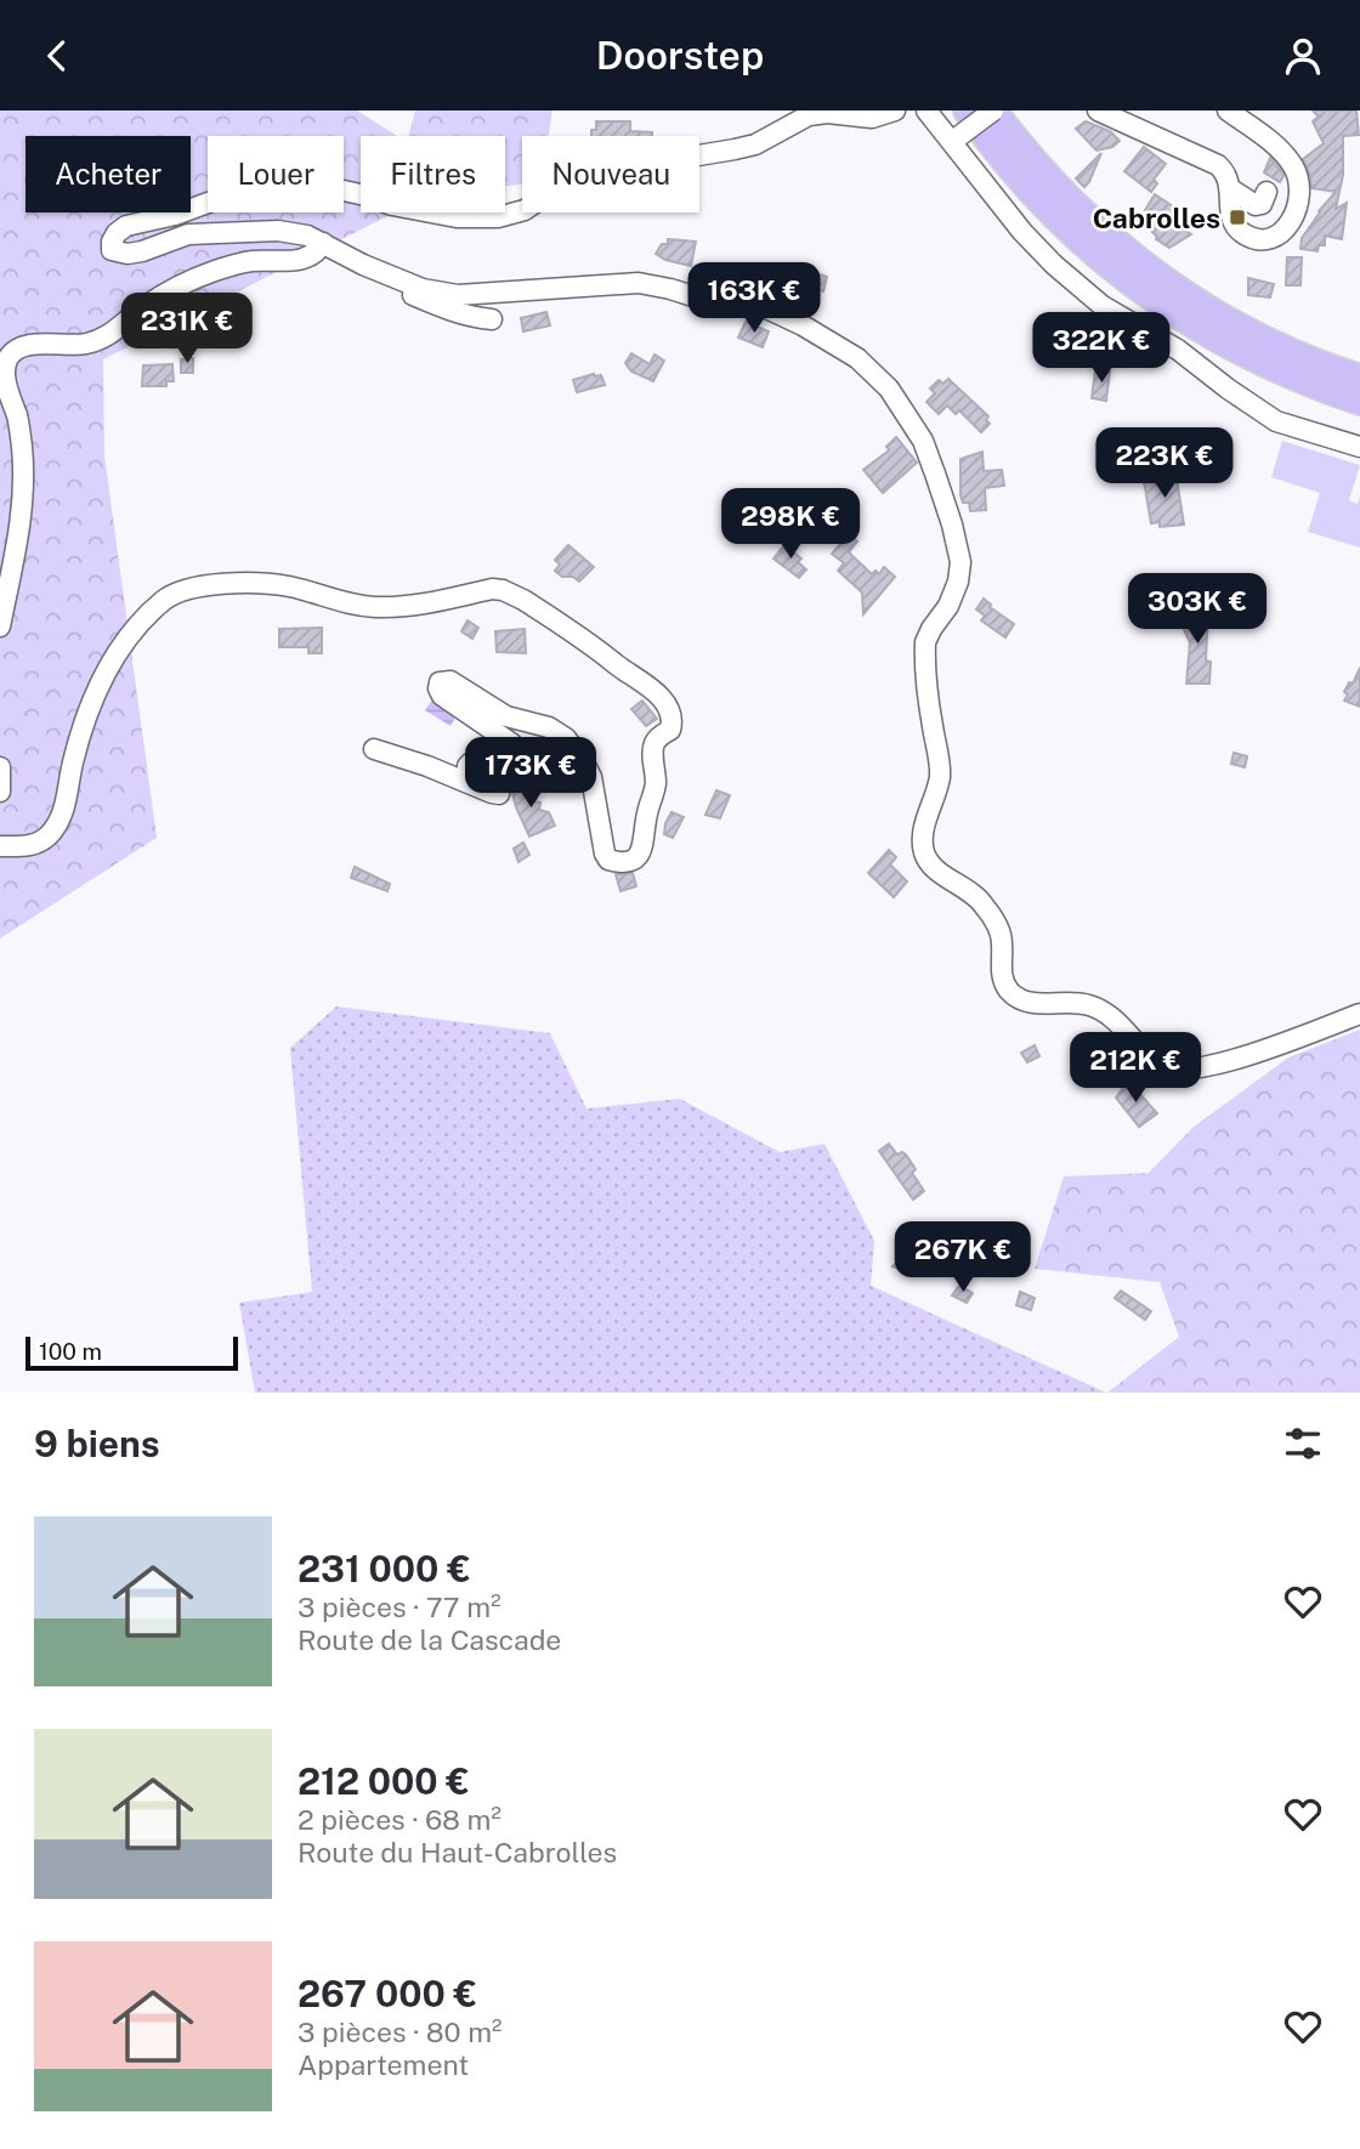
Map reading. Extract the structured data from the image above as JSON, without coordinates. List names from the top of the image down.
{
  "places": {
    "transit": ["Cabrolles"]
  },
  "scale_bar": "100 m",
  "page": {
    "header": "Doorstep",
    "chip": [
      "Acheter",
      "Louer",
      "Filtres",
      "Nouveau"
    ],
    "price": [
      "163K €",
      "231K €",
      "322K €",
      "223K €",
      "298K €",
      "303K €",
      "173K €",
      "212K €",
      "267K €"
    ],
    "scale": "100 m",
    "heading": "9 biens",
    "list": [
      {
        "name": "231 000 €",
        "note": "3 pièces · 77 m² · Route de la Cascade"
      },
      {
        "name": "212 000 €",
        "note": "2 pièces · 68 m² · Route du Haut-Cabrolles"
      },
      {
        "name": "267 000 €",
        "note": "3 pièces · 80 m² · Appartement"
      }
    ]
  }
}
